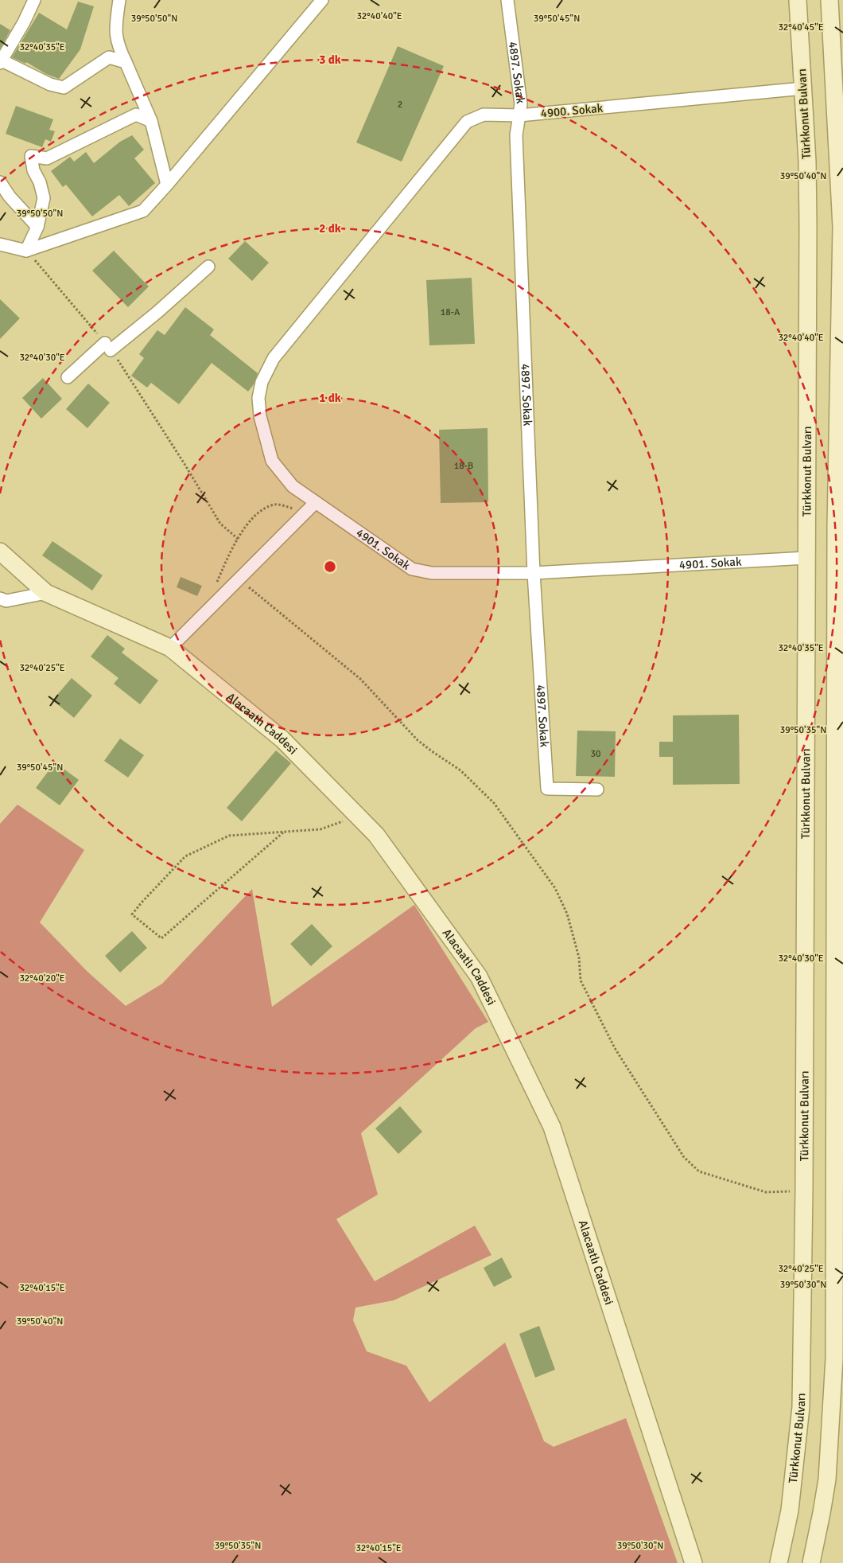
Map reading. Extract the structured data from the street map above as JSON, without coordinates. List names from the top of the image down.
{
  "streets": {
    "street": [
      "4897. Sokak",
      "4900. Sokak",
      "Türkkonut Bulvarı",
      "4901. Sokak",
      "Alacaatlı Caddesi"
    ]
  },
  "crossings": [
    ["4897. Sokak", "4900. Sokak"],
    ["4897. Sokak", "4901. Sokak"],
    ["4900. Sokak", "Türkkonut Bulvarı"],
    ["4900. Sokak", "4901. Sokak"],
    ["Türkkonut Bulvarı", "4901. Sokak"]
  ],
  "house_numbers": [
    "2",
    "18-A",
    "18-B",
    "30"
  ],
  "coordinates": [
    "32°40'40\"E",
    "39°50'50\"N",
    "39°50'45\"N",
    "32°40'45\"E",
    "32°40'35\"E",
    "39°50'40\"N",
    "32°40'30\"E",
    "32°40'25\"E",
    "39°50'35\"N",
    "32°40'20\"E",
    "39°50'30\"N",
    "32°40'15\"E"
  ],
  "rings": ["3 dk", "2 dk", "1 dk"]
}
